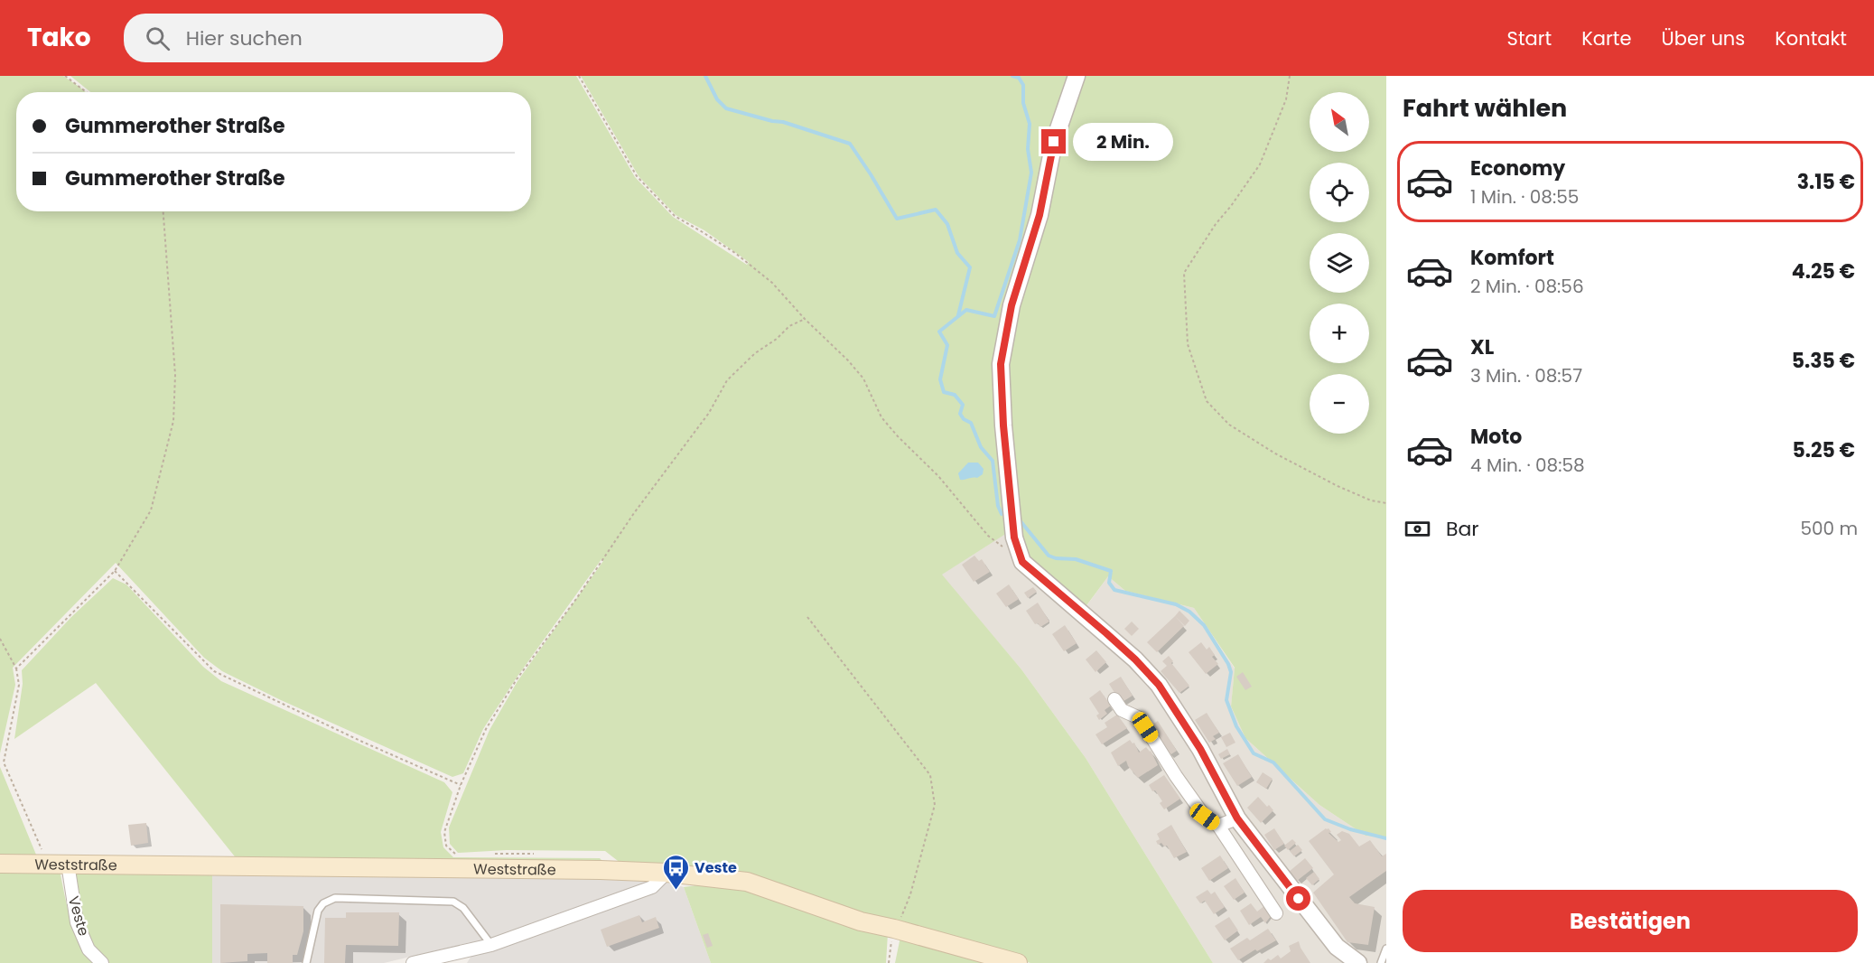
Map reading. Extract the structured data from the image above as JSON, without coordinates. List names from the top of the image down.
{
  "streets": {
    "main road": ["Weststraße"],
    "street": ["Veste"]
  },
  "crossings": [
    ["Weststraße", "Veste"]
  ],
  "places": {
    "bus stop": ["Veste"]
  },
  "north": "top left",
  "page": {
    "header": "Tako",
    "search": "Hier suchen",
    "nav": [
      "Start",
      "Karte",
      "Über uns",
      "Kontakt"
    ],
    "heading": "Fahrt wählen",
    "map_buttons": ["+", "−"],
    "banner": ["Gummerother Straße", "Gummerother Straße"],
    "bubble": "2 Min.",
    "list": [
      {
        "name": "Economy",
        "note": "1 Min. · 08:55",
        "value": "3.15 €"
      },
      {
        "name": "Komfort",
        "note": "2 Min. · 08:56",
        "value": "4.25 €"
      },
      {
        "name": "XL",
        "note": "3 Min. · 08:57",
        "value": "5.35 €"
      },
      {
        "name": "Moto",
        "note": "4 Min. · 08:58",
        "value": "5.25 €"
      }
    ],
    "pay": ["Bar", "500 m"],
    "buttons": "Bestätigen"
  }
}
